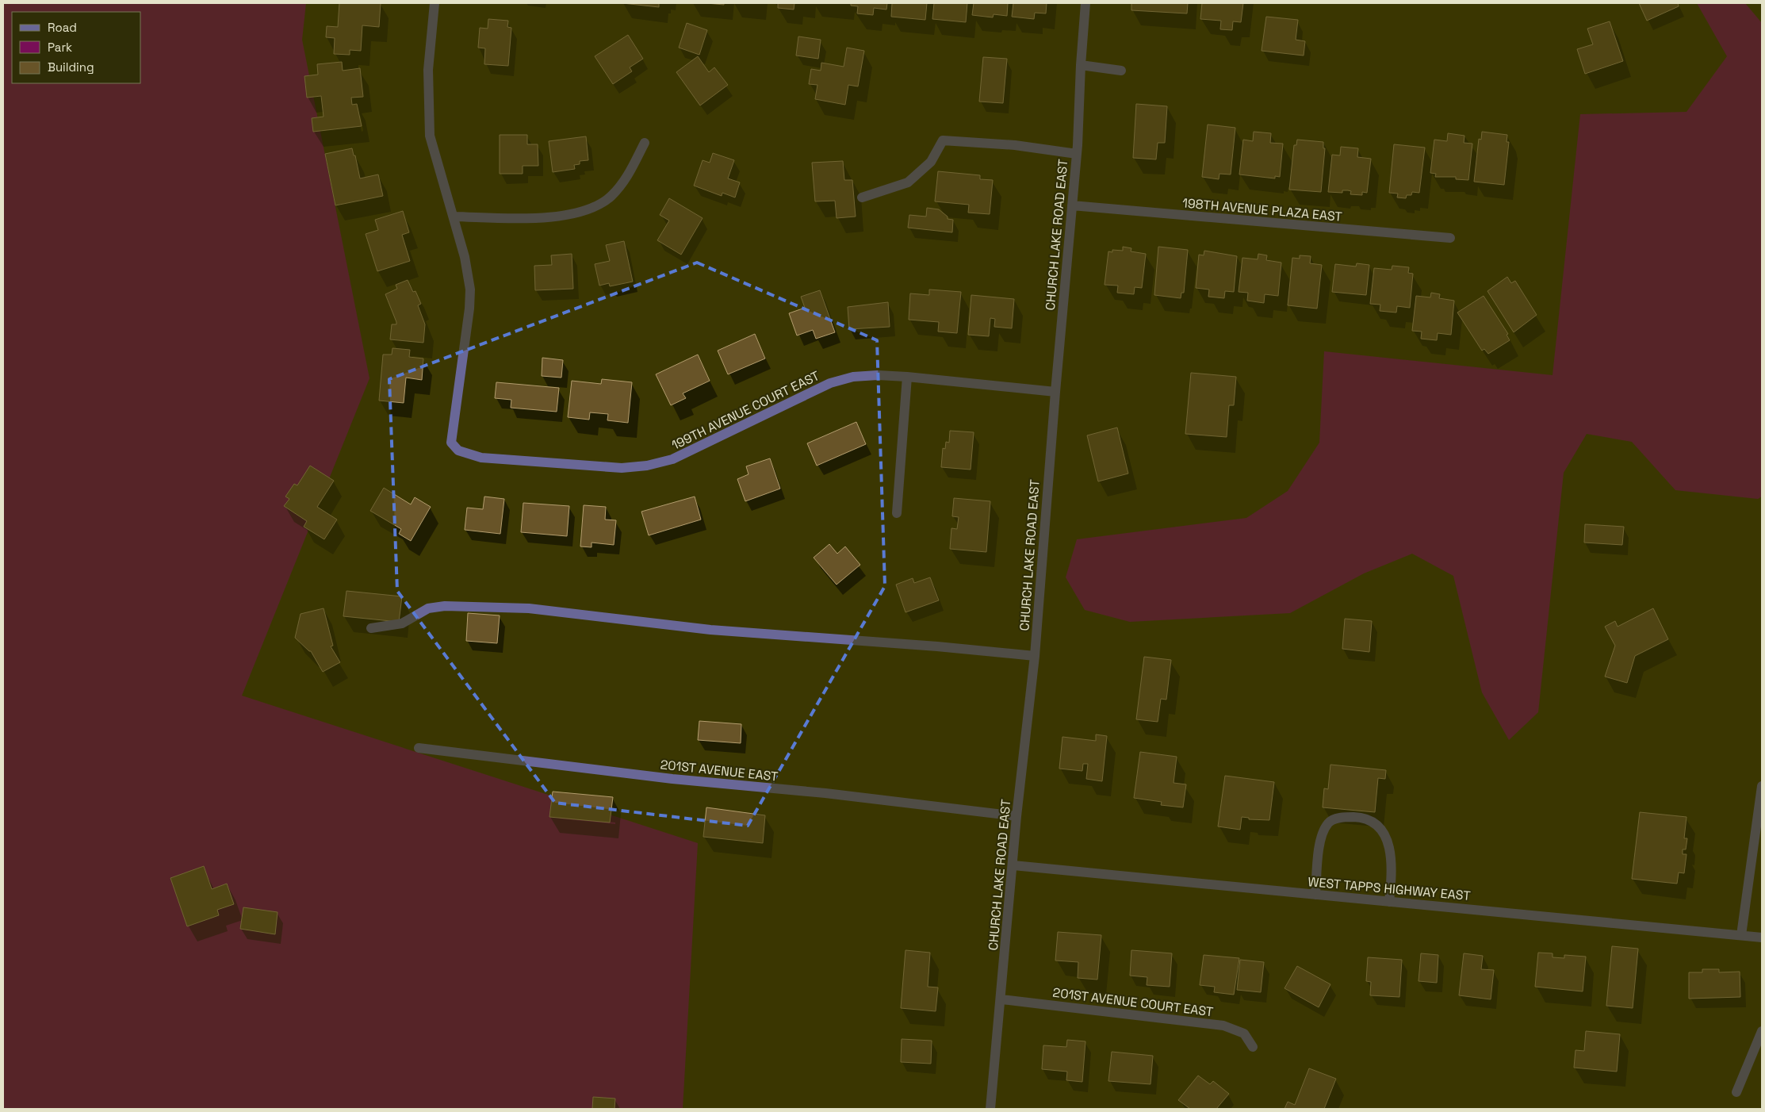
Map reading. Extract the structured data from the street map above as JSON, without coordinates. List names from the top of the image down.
{
  "streets": {
    "street": [
      "198TH AVENUE PLAZA EAST",
      "CHURCH LAKE ROAD EAST",
      "199TH AVENUE COURT EAST",
      "201ST AVENUE EAST",
      "WEST TAPPS HIGHWAY EAST",
      "201ST AVENUE COURT EAST"
    ]
  },
  "crossings": [
    ["198TH AVENUE PLAZA EAST", "CHURCH LAKE ROAD EAST"],
    ["CHURCH LAKE ROAD EAST", "199TH AVENUE COURT EAST"],
    ["CHURCH LAKE ROAD EAST", "201ST AVENUE EAST"],
    ["CHURCH LAKE ROAD EAST", "WEST TAPPS HIGHWAY EAST"],
    ["CHURCH LAKE ROAD EAST", "201ST AVENUE COURT EAST"]
  ],
  "legend": ["Road", "Park", "Building"]
}
